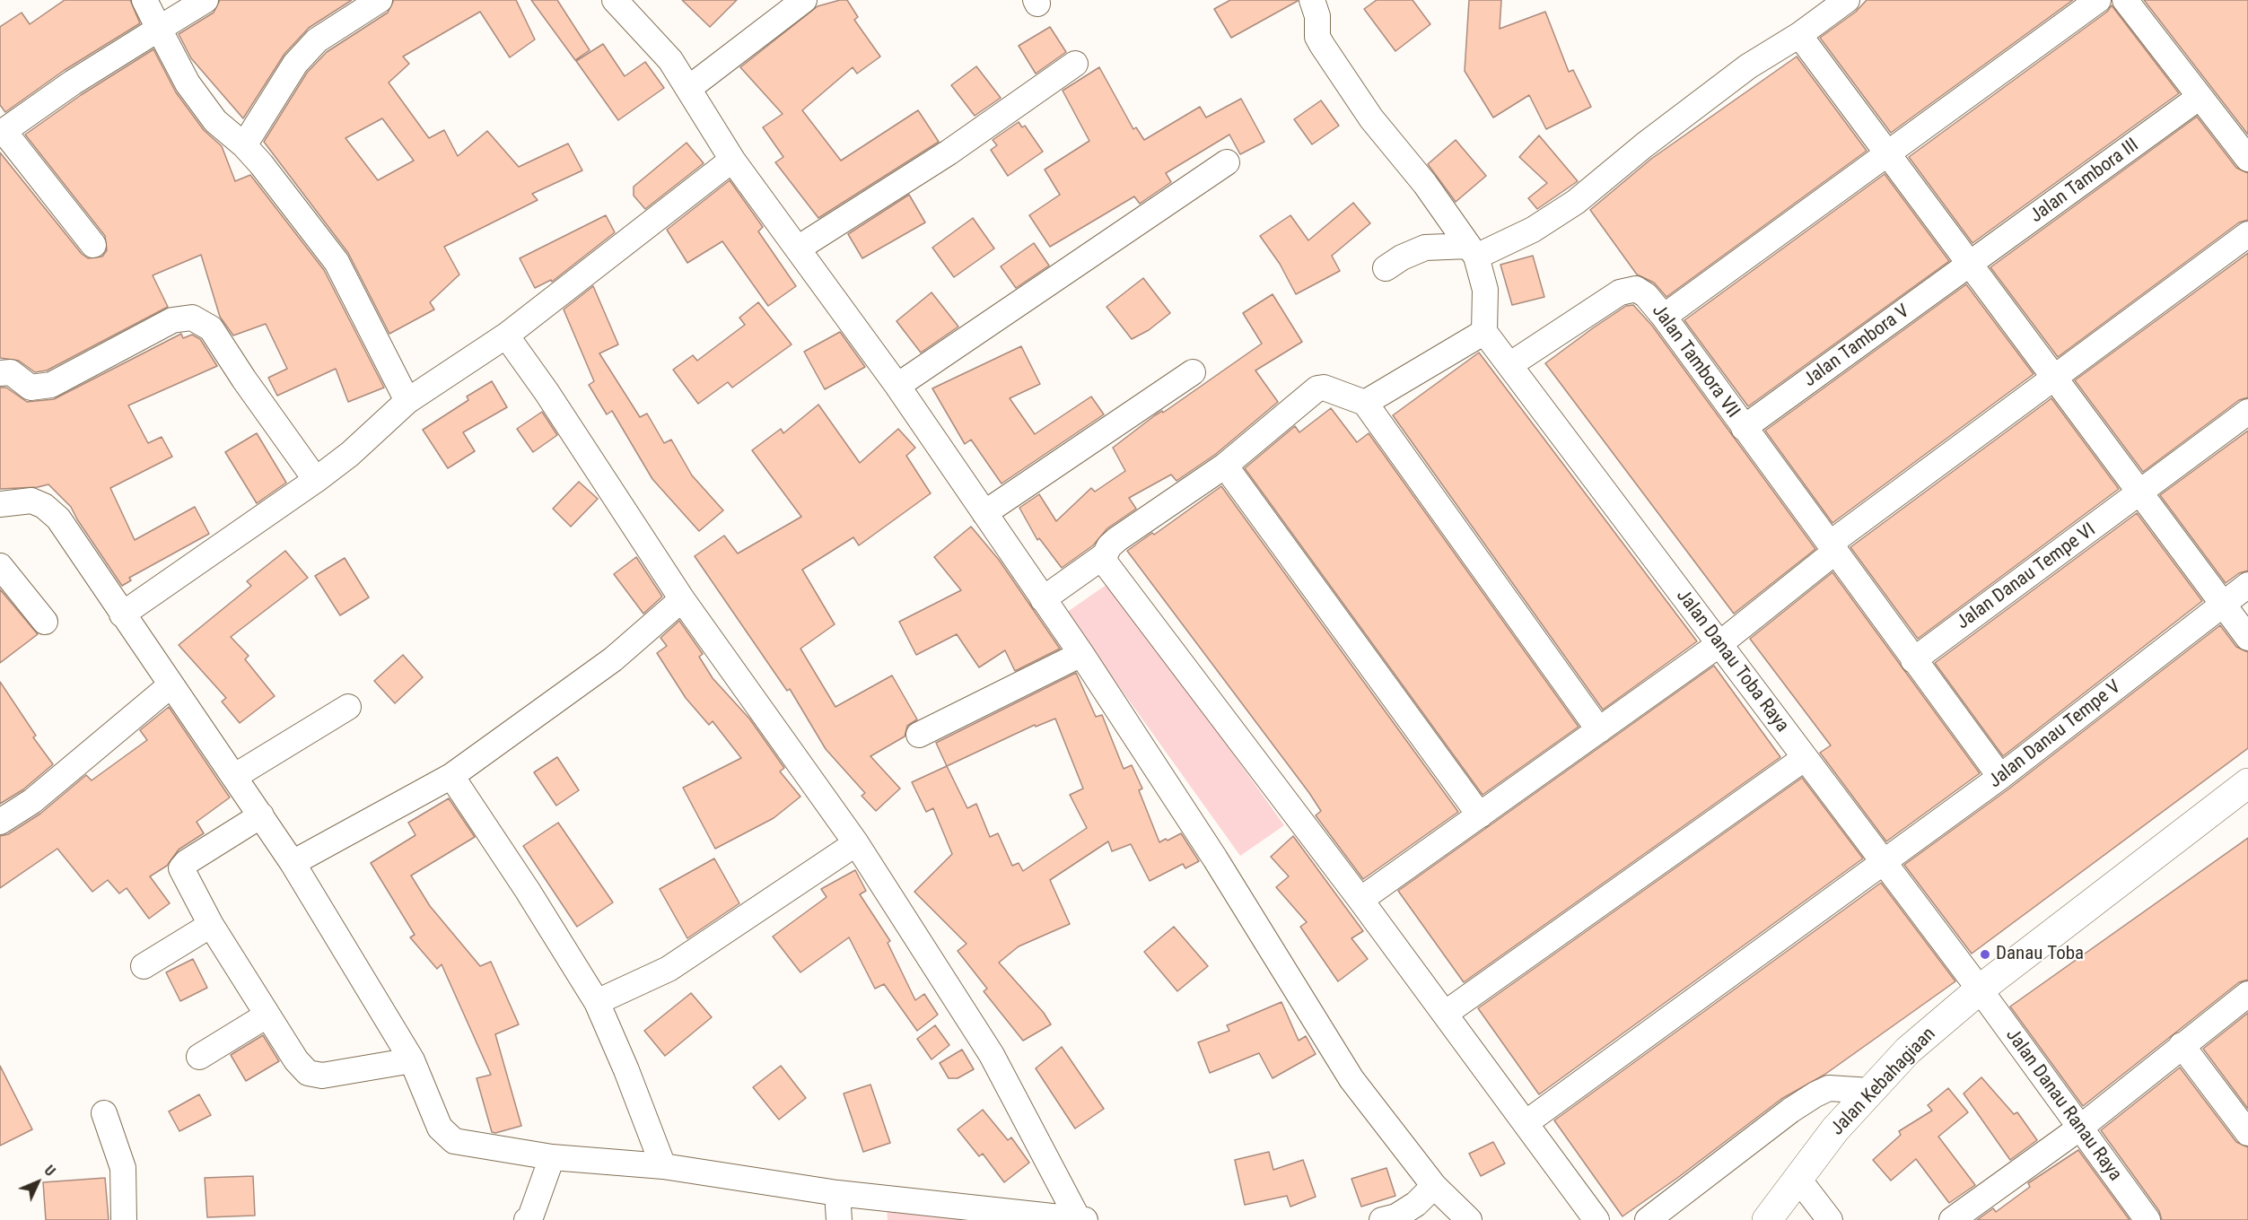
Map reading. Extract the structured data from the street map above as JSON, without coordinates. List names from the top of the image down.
{
  "streets": {
    "street": [
      "Jalan Tambora III",
      "Jalan Tambora V",
      "Jalan Tambora VII",
      "Jalan Danau Tempe VI",
      "Jalan Danau Toba Raya",
      "Jalan Danau Tempe V",
      "Jalan Kebahagiaan",
      "Jalan Danau Ranau Raya"
    ]
  },
  "crossings": [
    ["Jalan Tambora III", "Jalan Tambora V"],
    ["Jalan Tambora V", "Jalan Tambora VII"],
    ["Jalan Tambora VII", "Jalan Danau Tempe VI"],
    ["Jalan Tambora VII", "Jalan Danau Toba Raya"],
    ["Jalan Tambora VII", "Jalan Danau Tempe V"],
    ["Jalan Danau Toba Raya", "Jalan Danau Tempe V"],
    ["Jalan Danau Toba Raya", "Jalan Kebahagiaan"],
    ["Jalan Danau Toba Raya", "Jalan Danau Ranau Raya"],
    ["Jalan Kebahagiaan", "Jalan Danau Ranau Raya"]
  ],
  "places": ["Danau Toba"],
  "north": "top right"
}
